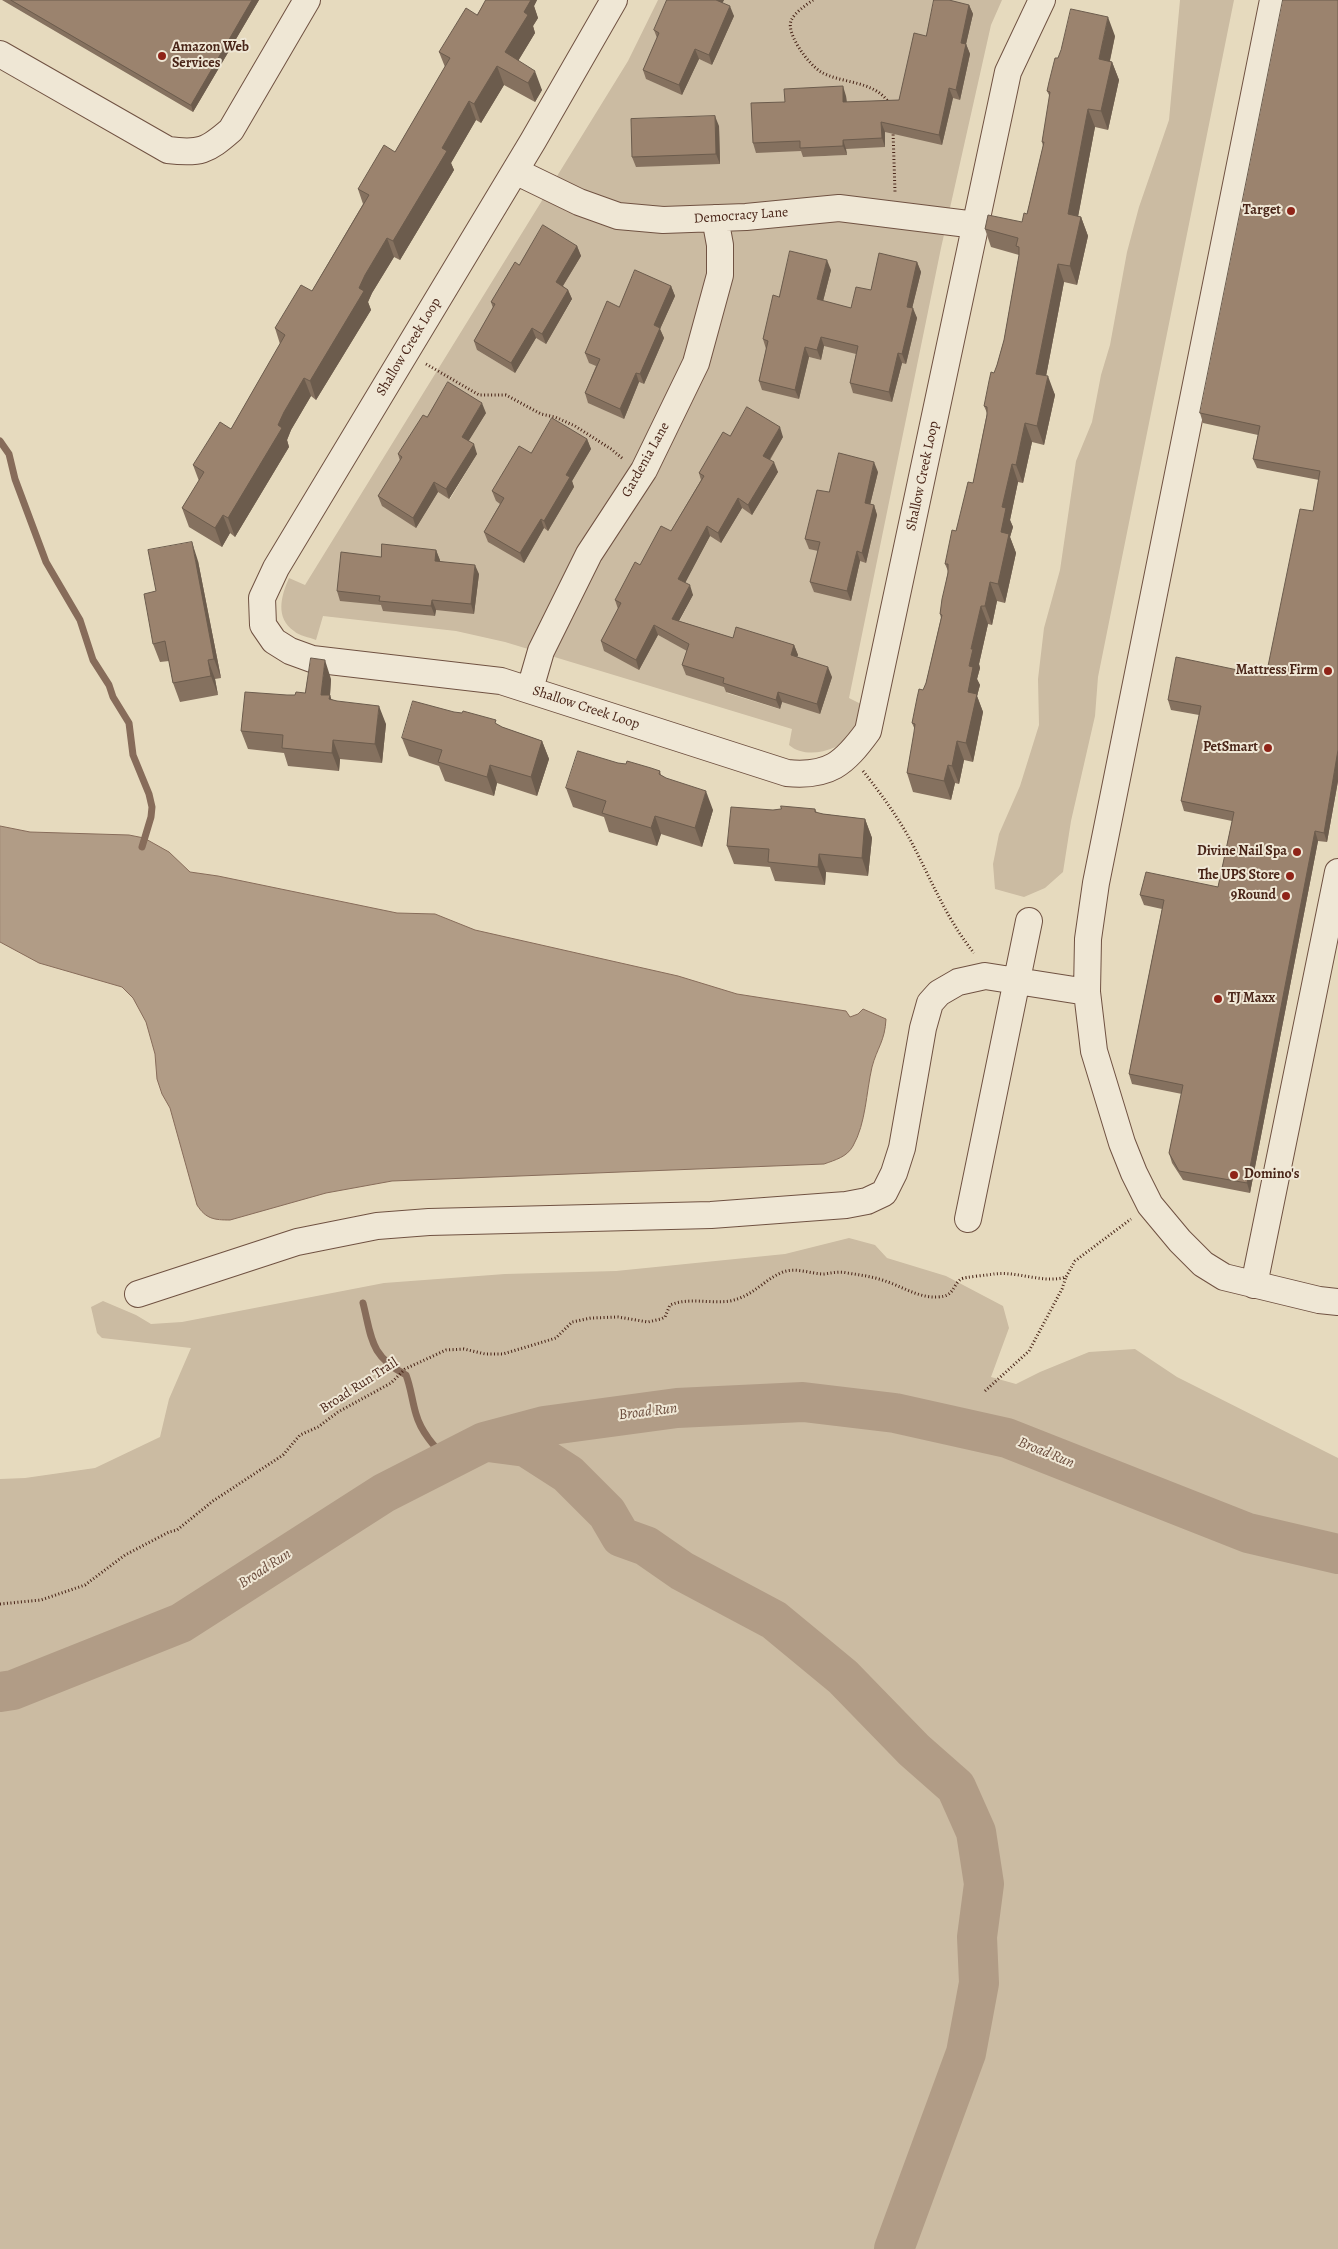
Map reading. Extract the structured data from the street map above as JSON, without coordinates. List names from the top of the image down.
{
  "streets": {
    "street": ["Democracy Lane", "Shallow Creek Loop", "Gardenia Lane"],
    "path": ["Broad Run Trail"]
  },
  "crossings": [
    ["Democracy Lane", "Shallow Creek Loop"],
    ["Democracy Lane", "Gardenia Lane"],
    ["Shallow Creek Loop", "Gardenia Lane"]
  ],
  "water": ["Broad Run"],
  "places": [
    "Amazon Web Services",
    "Target",
    "Mattress Firm",
    "PetSmart",
    "Divine Nail Spa",
    "The UPS Store",
    "9Round",
    "TJ Maxx",
    "Domino's"
  ]
}
